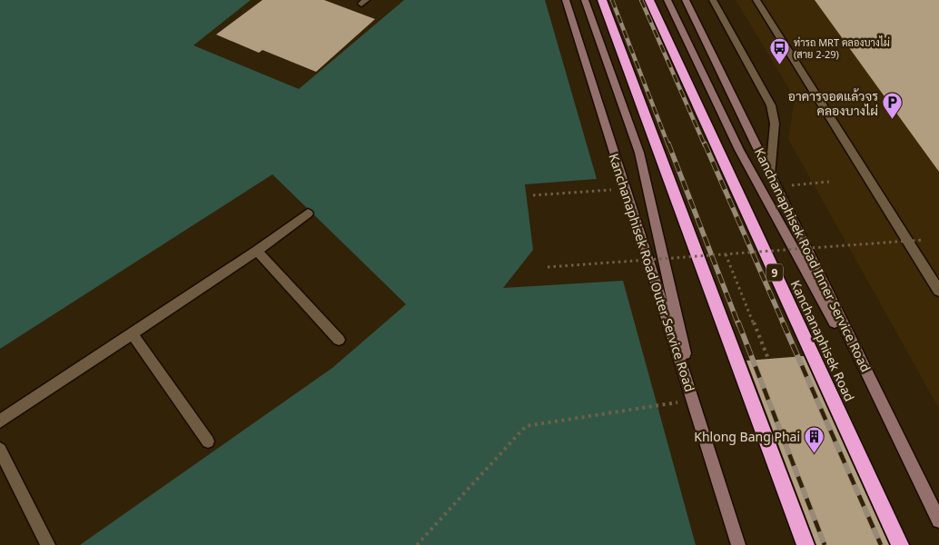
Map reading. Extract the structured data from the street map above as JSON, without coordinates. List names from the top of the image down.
{
  "streets": {
    "highway": ["9", "Kanchanaphisek Road"],
    "main road": ["Kanchanaphisek Road Inner Service Road", "Kanchanaphisek Road Outer Service Road"]
  },
  "places": {
    "bus stop": ["ท่ารถ MRT คลองบางไผ่ (สาย 2-29)"],
    "parking": ["อาคารจอดแล้วจร คลองบางไผ่"],
    "building": ["Khlong Bang Phai"]
  }
}
